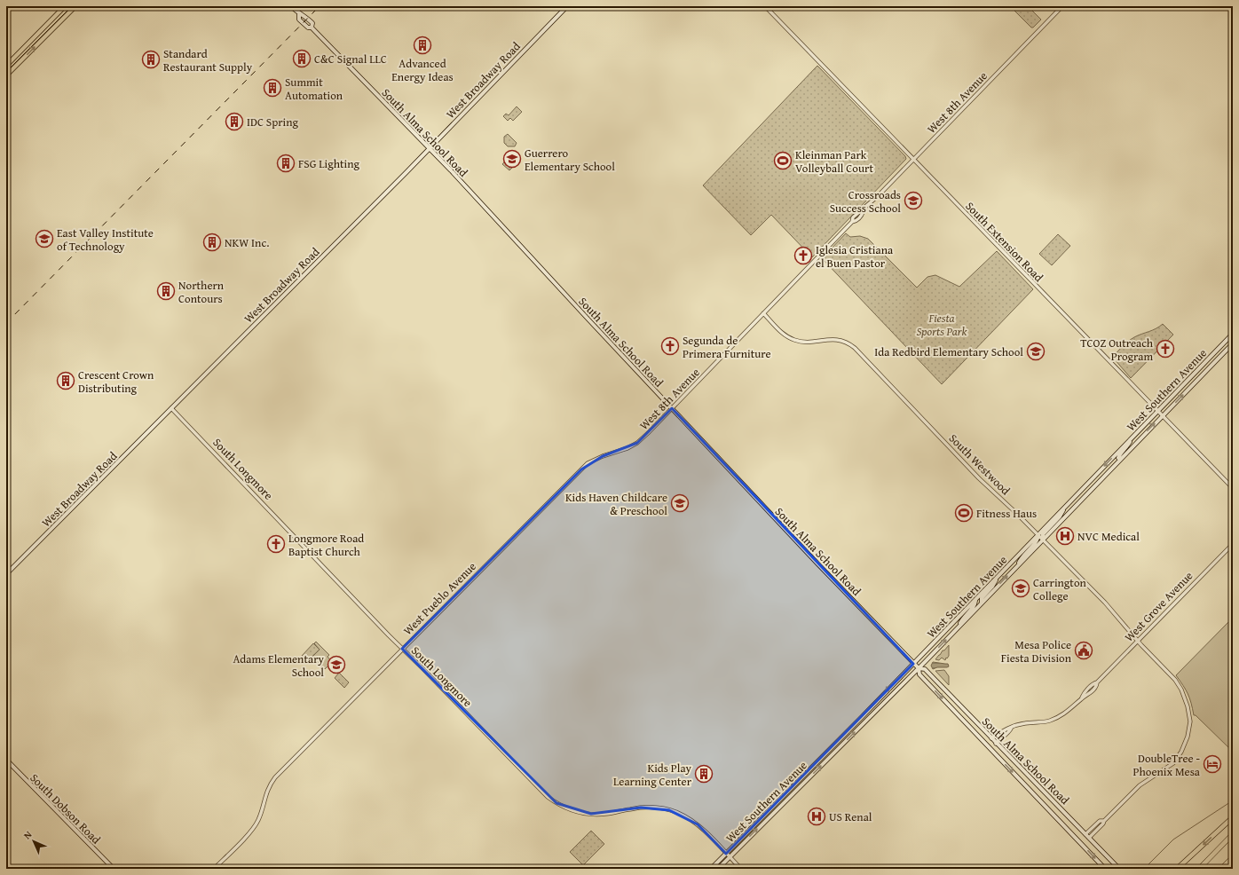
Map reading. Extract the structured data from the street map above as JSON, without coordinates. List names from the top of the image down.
{
  "streets": {
    "main road": [
      "West Broadway Road",
      "South Alma School Road",
      "West Southern Avenue",
      "South Dobson Road"
    ],
    "street": [
      "West 8th Avenue",
      "South Extension Road",
      "South Westwood",
      "South Longmore",
      "West Pueblo Avenue",
      "West Grove Avenue"
    ]
  },
  "crossings": [
    ["West Broadway Road", "South Alma School Road"],
    ["West Broadway Road", "South Longmore"],
    ["West 8th Avenue", "South Alma School Road"],
    ["West 8th Avenue", "South Extension Road"],
    ["West 8th Avenue", "South Westwood"],
    ["West 8th Avenue", "West Pueblo Avenue"],
    ["South Alma School Road", "West Southern Avenue"],
    ["South Alma School Road", "West Grove Avenue"],
    ["South Extension Road", "West Southern Avenue"],
    ["West Southern Avenue", "South Westwood"],
    ["West Southern Avenue", "South Longmore"],
    ["South Westwood", "West Grove Avenue"],
    ["South Longmore", "West Pueblo Avenue"]
  ],
  "parks": ["Fiesta Sports Park"],
  "places": {
    "building": [
      "Advanced Energy Ideas",
      "C&C Signal LLC",
      "Standard Restaurant Supply",
      "Summit Automation",
      "IDC Spring",
      "FSG Lighting",
      "NKW Inc.",
      "Northern Contours",
      "Crescent Crown Distributing",
      "Kids Play Learning Center"
    ],
    "school or university": [
      "Guerrero Elementary School",
      "Crossroads Success School",
      "East Valley Institute of Technology",
      "Ida Redbird Elementary School",
      "Kids Haven Childcare & Preschool",
      "Carrington College",
      "Adams Elementary School"
    ],
    "sports": ["Kleinman Park Volleyball Court", "Fitness Haus"],
    "church": [
      "Iglesia Cristiana el Buen Pastor",
      "Segunda de Primera Furniture",
      "TCOZ Outreach Program",
      "Longmore Road Baptist Church"
    ],
    "hospital": ["NVC Medical", "US Renal"],
    "public building": ["Mesa Police Fiesta Division"],
    "hotel": ["DoubleTree - Phoenix Mesa"]
  },
  "north": "top left"
}
